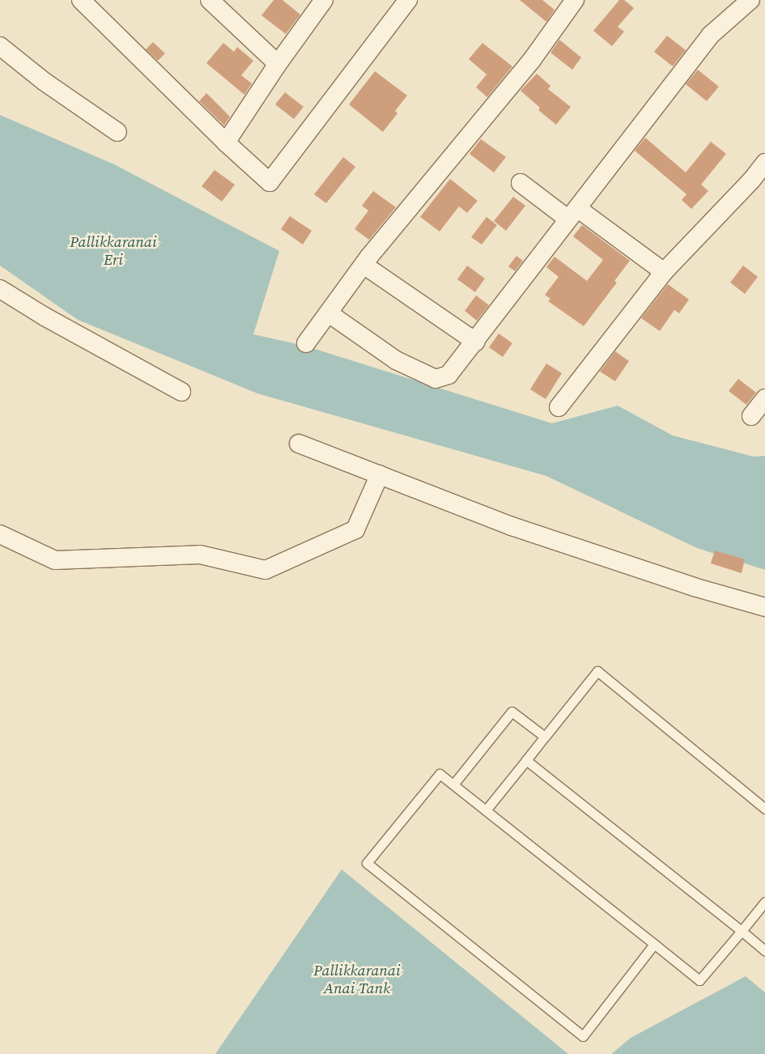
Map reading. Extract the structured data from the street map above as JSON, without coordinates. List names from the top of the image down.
{
  "water": ["Pallikkaranai Eri", "Pallikkaranai Anai Tank"]
}
